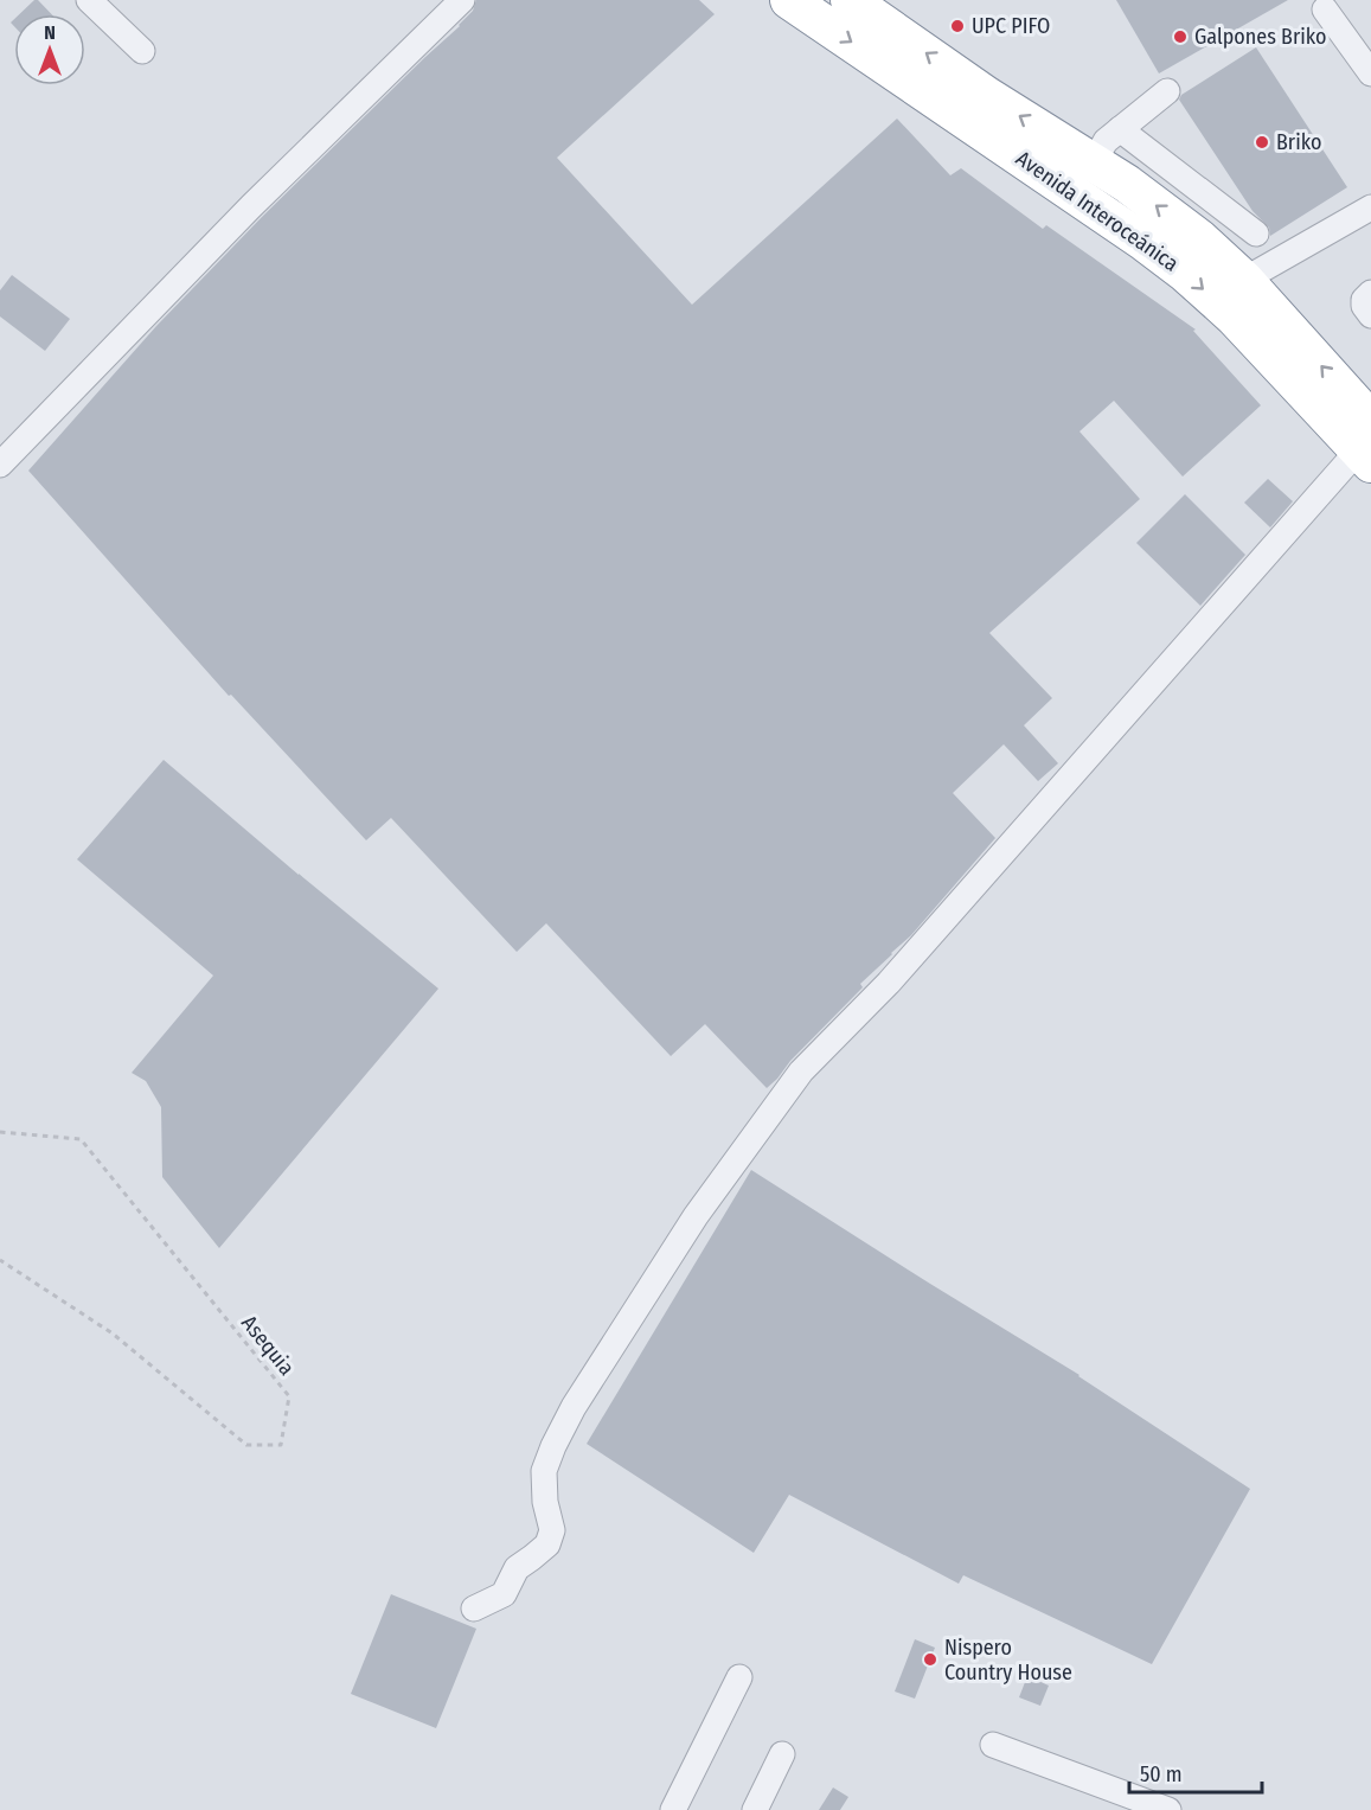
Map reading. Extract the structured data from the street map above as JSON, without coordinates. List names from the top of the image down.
{
  "streets": {
    "highway": ["Avenida Interoceánica"],
    "path": ["Asequia"]
  },
  "places": [
    "UPC PIFO",
    "Galpones Briko",
    "Briko",
    "Nispero Country House"
  ],
  "scale_bar": "50 m",
  "north": "top"
}
